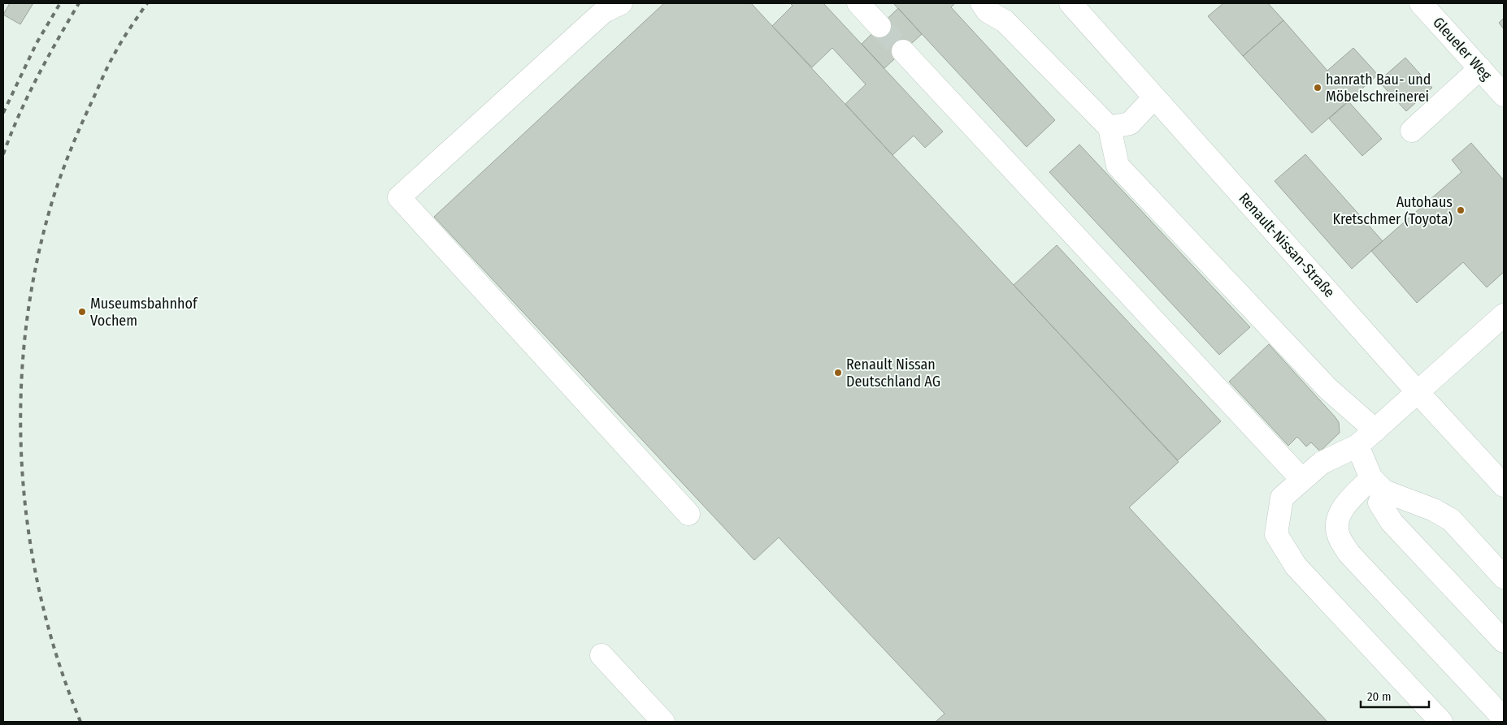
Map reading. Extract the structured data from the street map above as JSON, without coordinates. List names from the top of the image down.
{
  "streets": {
    "street": ["Gleueler Weg", "Renault-Nissan-Straße"]
  },
  "places": [
    "hanrath Bau- und Möbelschreinerei",
    "Autohaus Kretschmer (Toyota)",
    "Museumsbahnhof Vochem",
    "Renault Nissan Deutschland AG"
  ],
  "scale_bar": "20 m"
}
